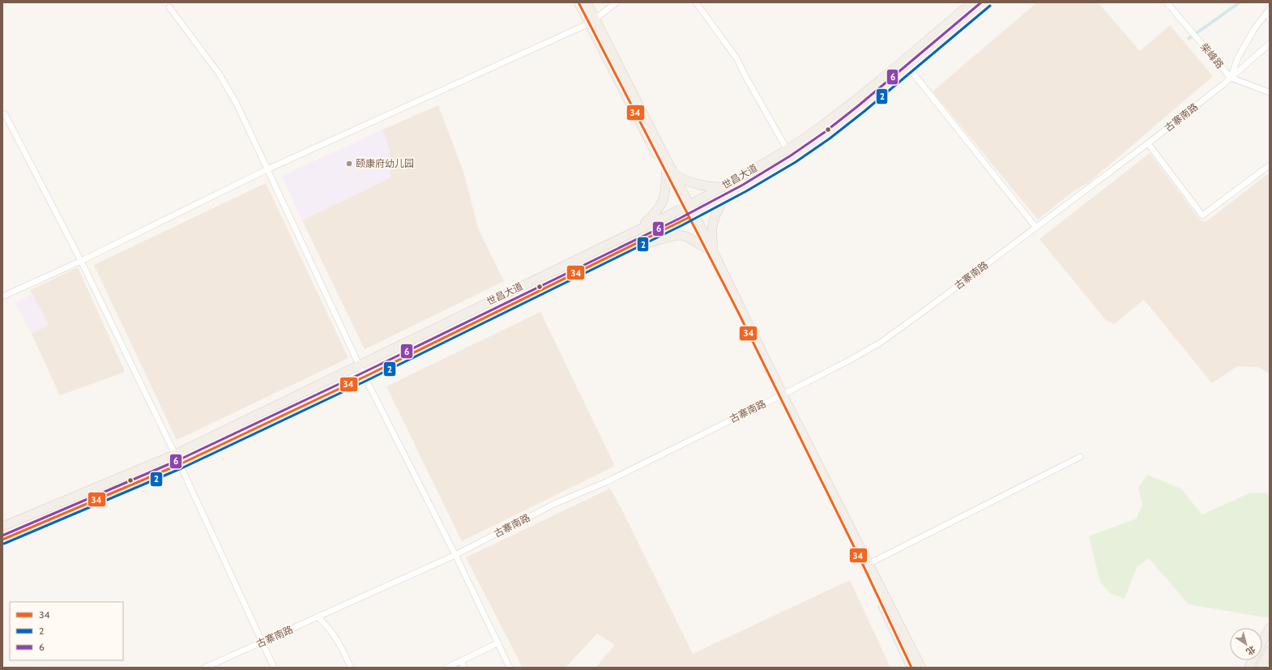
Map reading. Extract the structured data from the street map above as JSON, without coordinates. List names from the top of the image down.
{
  "streets": {
    "main road": ["世昌大道"],
    "street": ["柴峰路", "古寨南路"]
  },
  "crossings": [
    ["柴峰路", "古寨南路"]
  ],
  "places": ["颐康府幼儿园"],
  "lines": ["transit line 34", "transit line 6", "transit line 2"],
  "legend": ["34", "2", "6"],
  "north": "bottom right"
}
